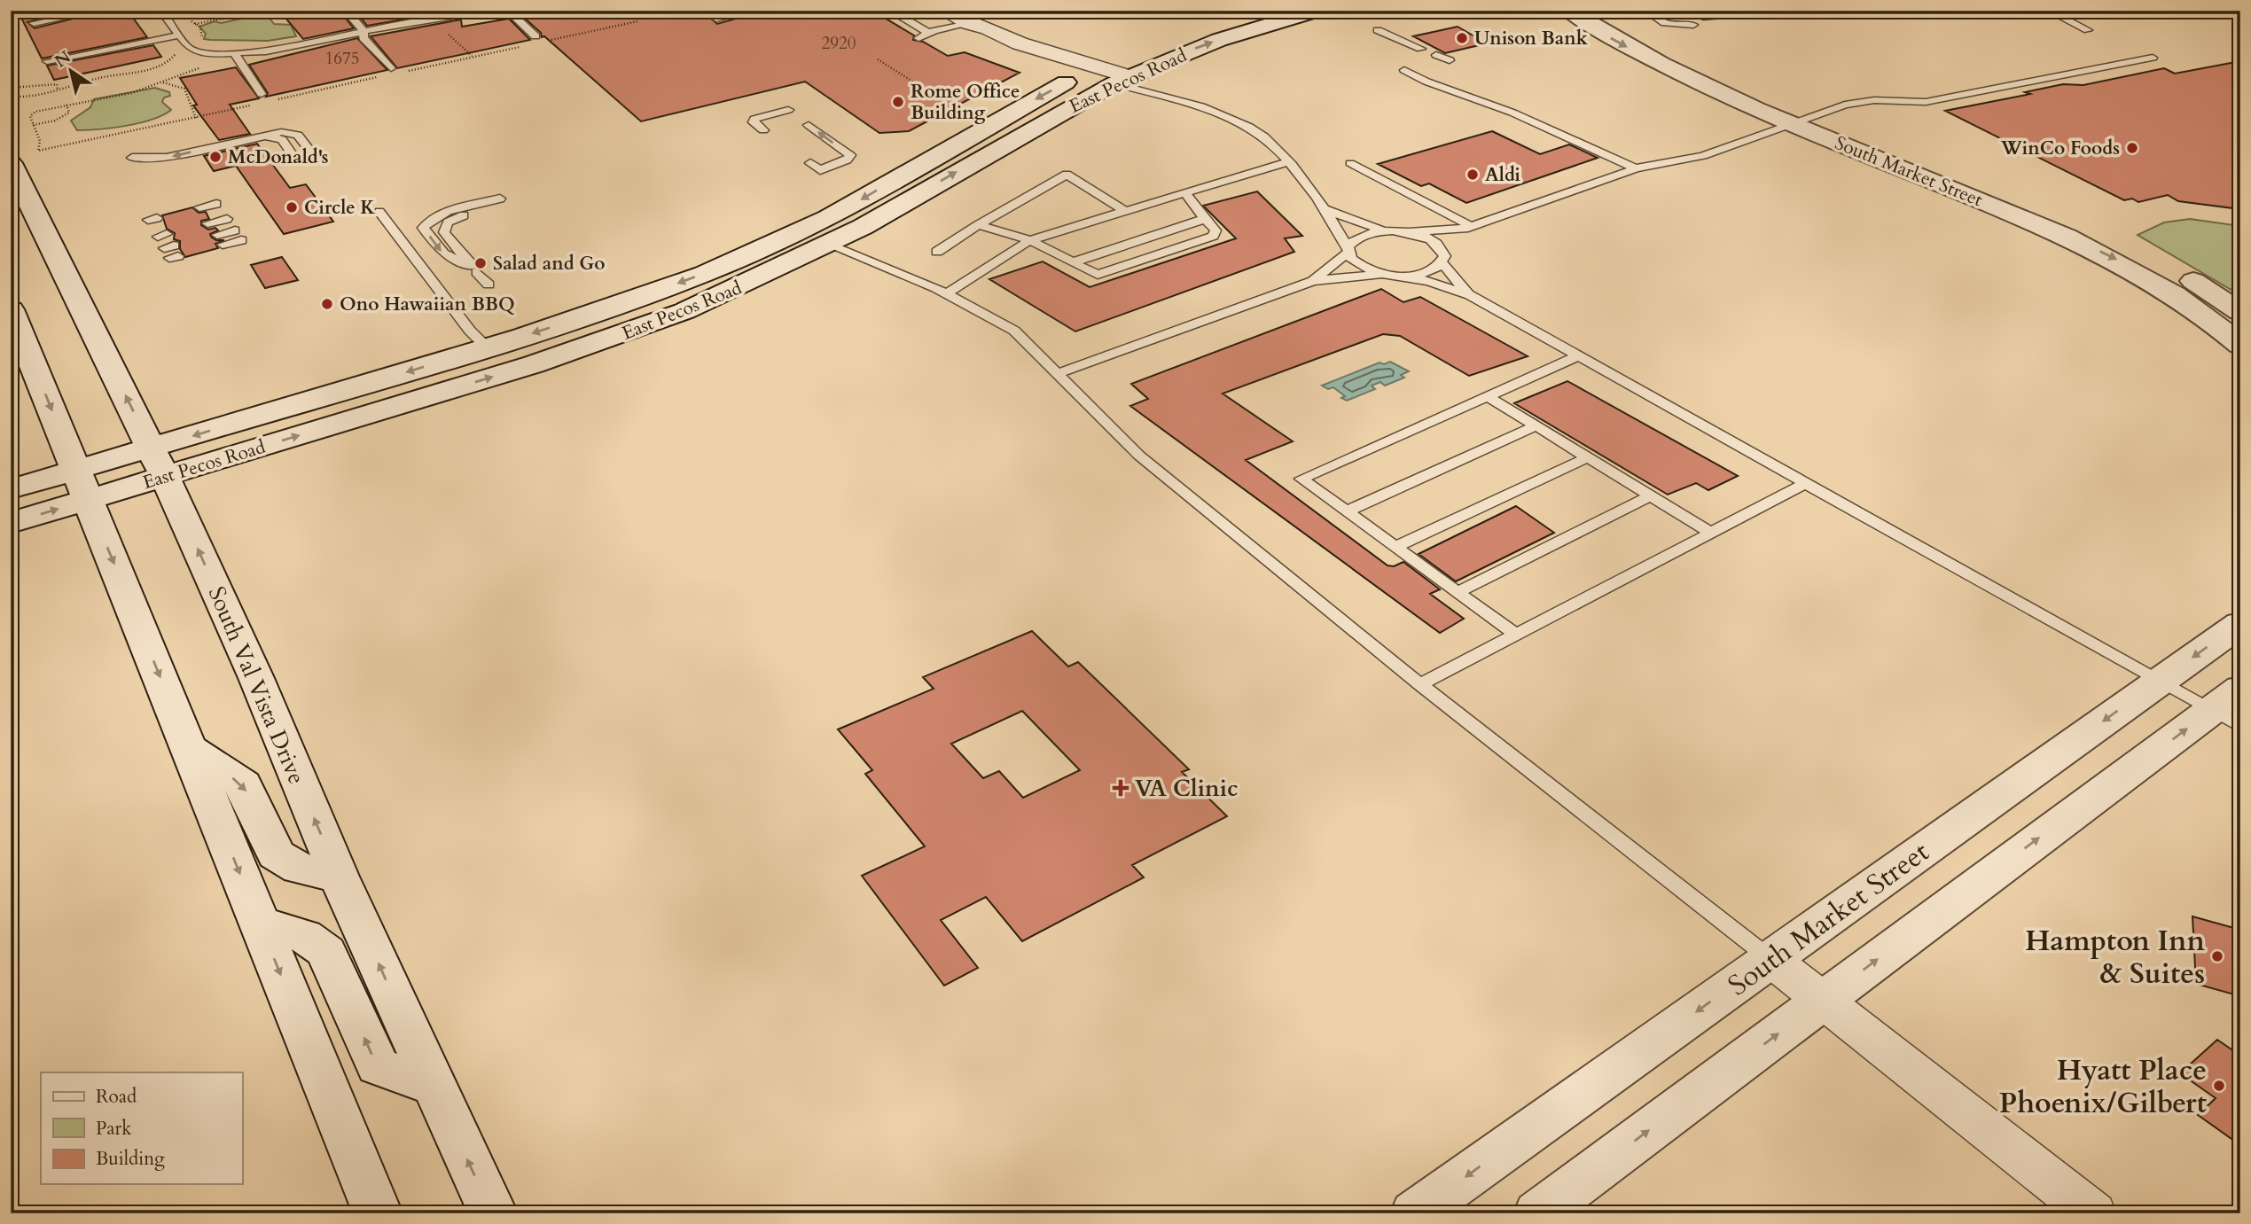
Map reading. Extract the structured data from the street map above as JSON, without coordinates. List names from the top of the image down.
{
  "streets": {
    "main road": ["East Pecos Road", "South Market Street", "South Val Vista Drive"]
  },
  "crossings": [
    ["East Pecos Road", "South Val Vista Drive"]
  ],
  "places": {
    "other": [
      "Unison Bank",
      "Rome Office Building",
      "WinCo Foods",
      "McDonald's",
      "Aldi",
      "Circle K",
      "Salad and Go",
      "Ono Hawaiian BBQ",
      "Hampton Inn & Suites",
      "Hyatt Place Phoenix/Gilbert"
    ],
    "health": ["VA Clinic"]
  },
  "house_numbers": ["2920", "1675"],
  "legend": ["Road", "Park", "Building"],
  "north": "top left"
}
